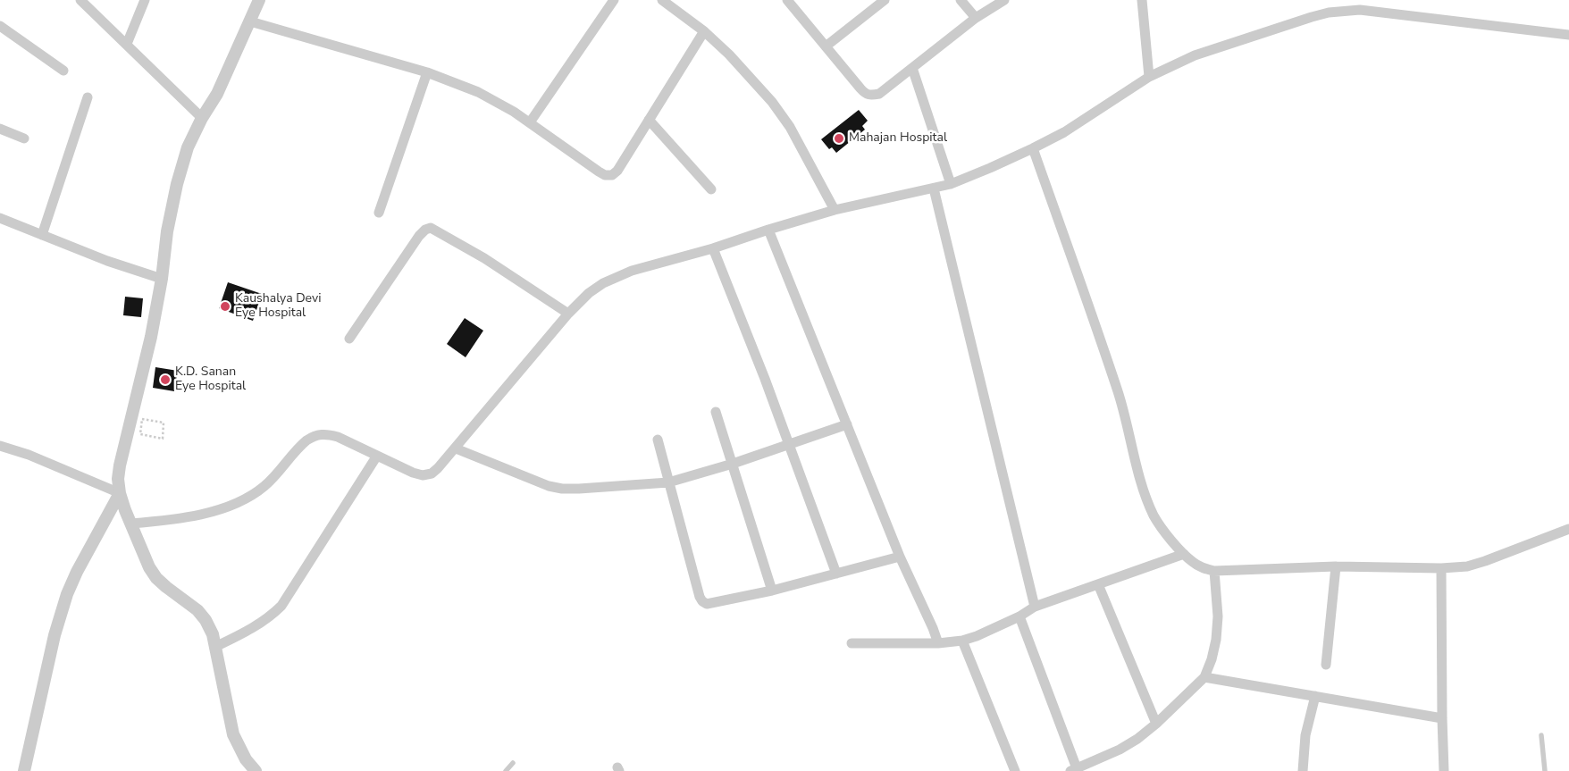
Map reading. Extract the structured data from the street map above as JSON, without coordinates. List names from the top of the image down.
{
  "places": ["Mahajan Hospital", "Kaushalya Devi Eye Hospital", "K.D. Sanan Eye Hospital"]
}
